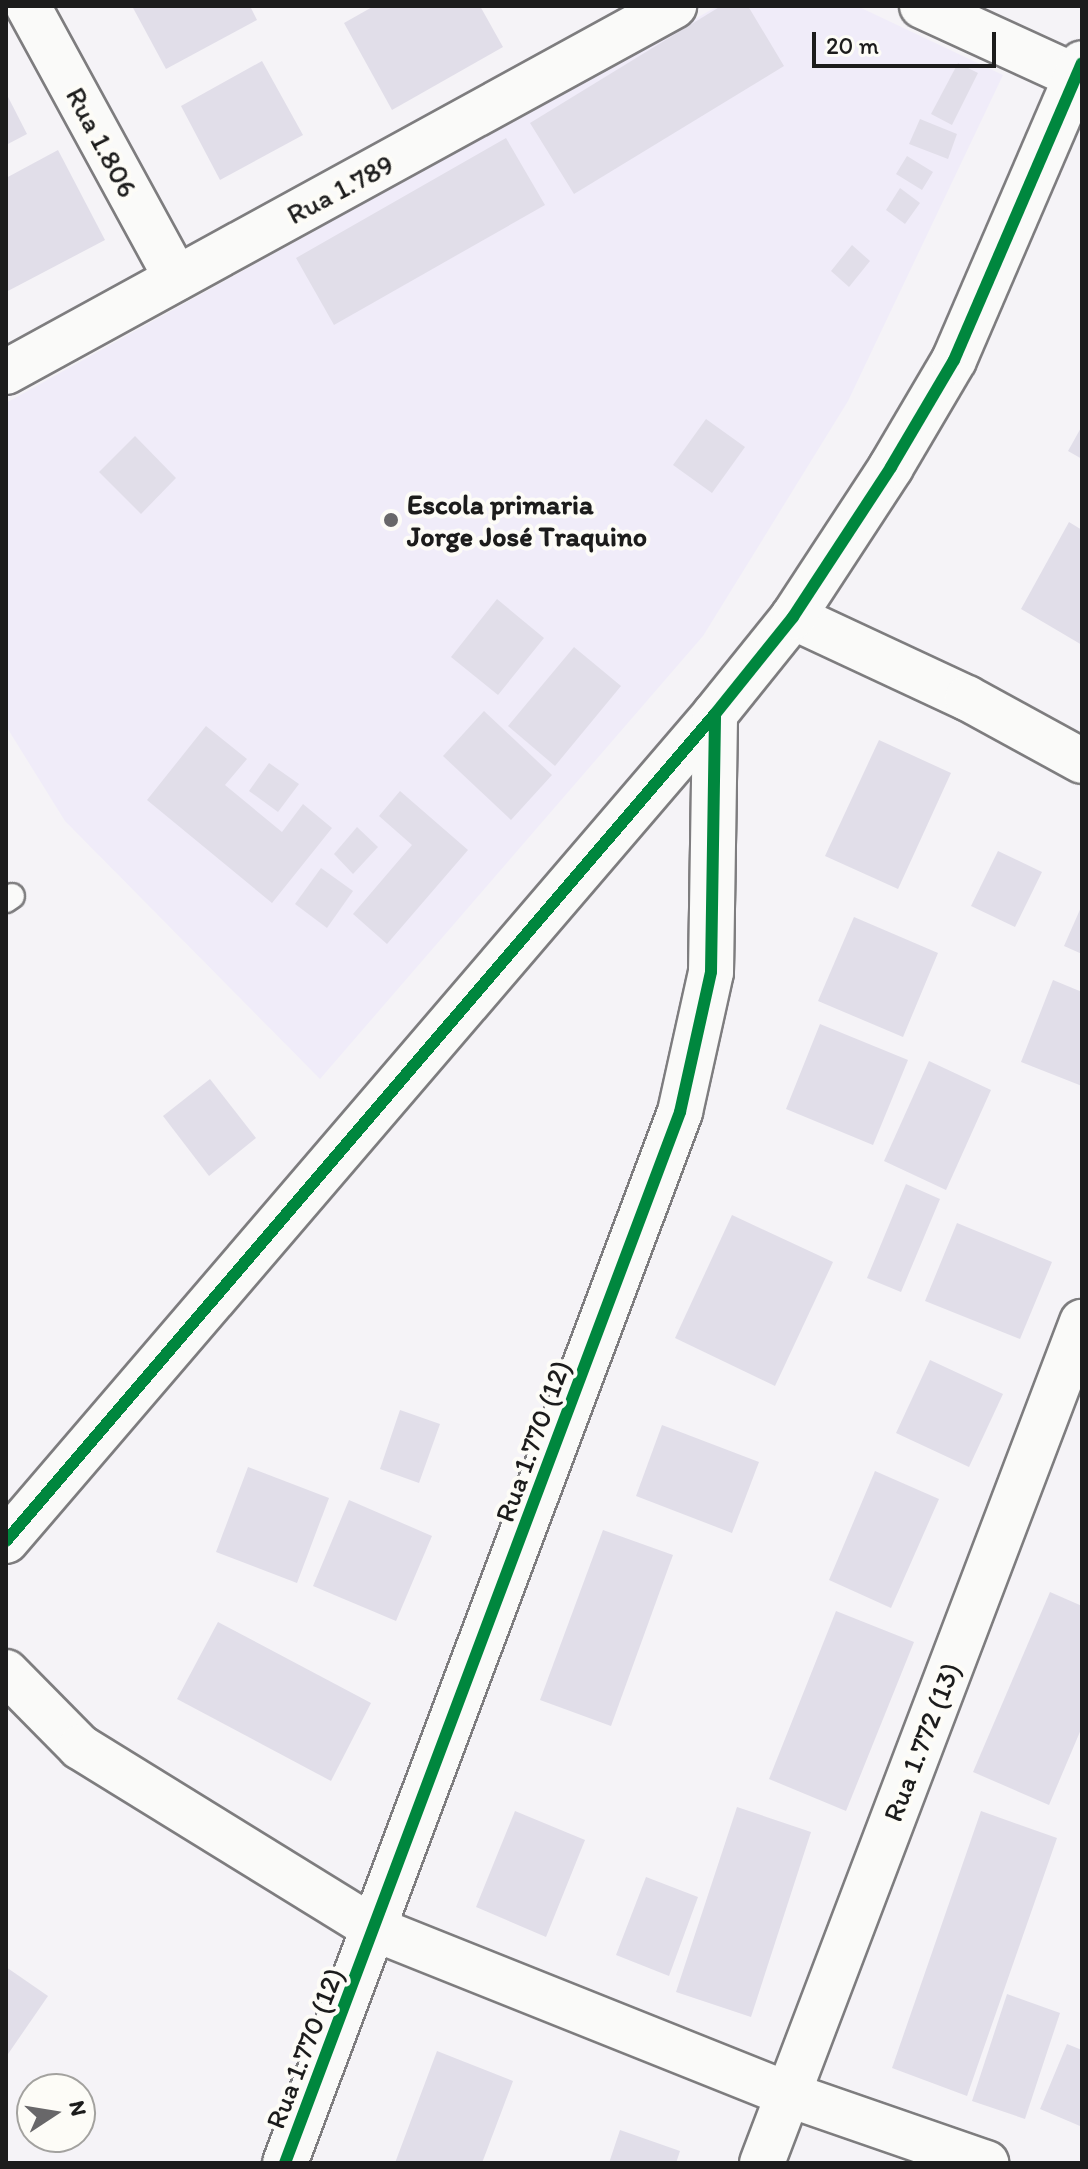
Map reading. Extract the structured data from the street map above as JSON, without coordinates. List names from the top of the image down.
{
  "streets": {
    "street": [
      "Rua 1.806",
      "Rua 1.789",
      "Rua 1.770 (12)",
      "Rua 1.772 (13)"
    ]
  },
  "crossings": [
    ["Rua 1.806", "Rua 1.789"]
  ],
  "places": ["Escola primaria Jorge José Traquino"],
  "scale_bar": "20 m",
  "north": "right"
}
